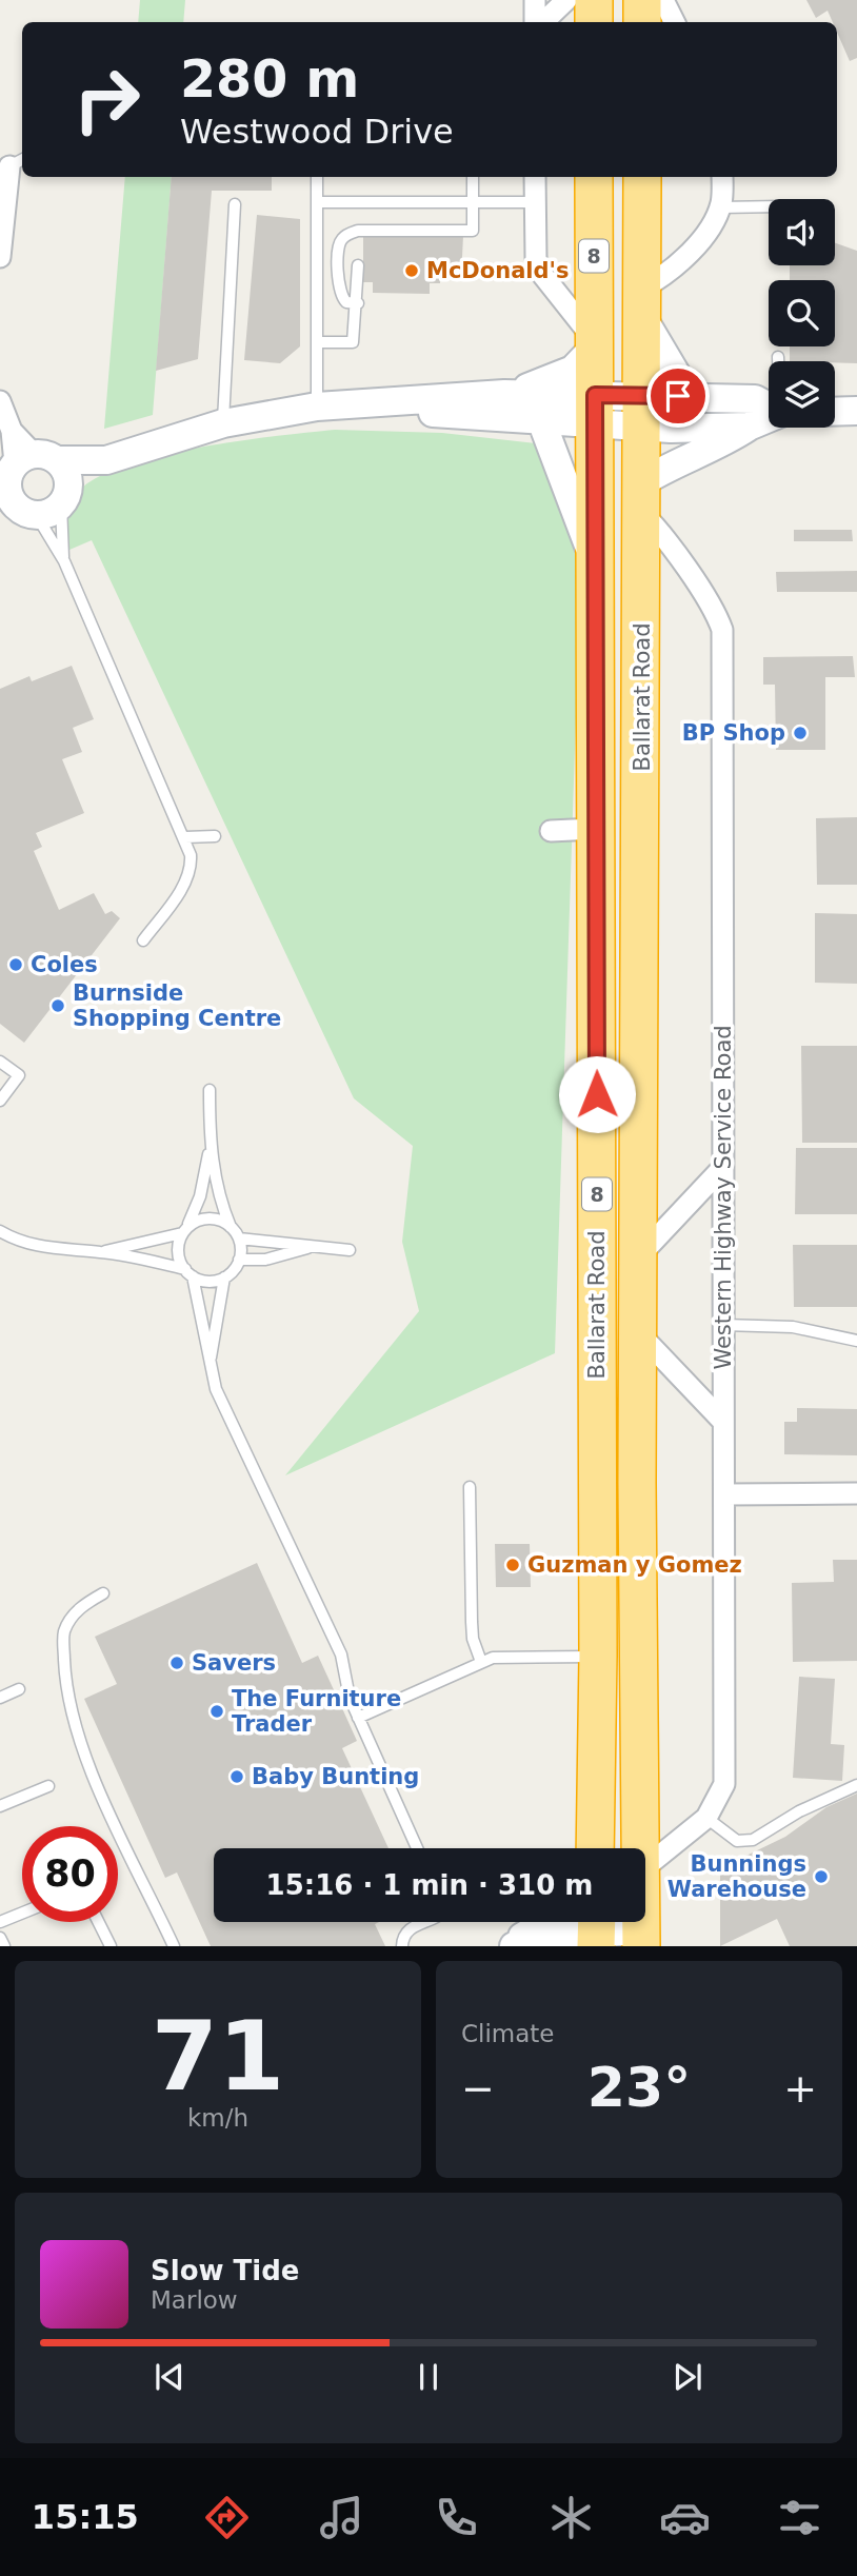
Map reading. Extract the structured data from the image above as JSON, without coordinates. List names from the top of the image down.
{
  "streets": {
    "highway": ["8", "Ballarat Road"],
    "street": ["Western Highway Service Road"]
  },
  "crossings": [
    ["Ballarat Road", "Western Highway Service Road"]
  ],
  "places": [
    "McDonald's",
    "BP Shop",
    "Coles",
    "Burnside Shopping Centre",
    "Guzman y Gomez",
    "Savers",
    "The Furniture Trader",
    "Baby Bunting",
    "Bunnings Warehouse"
  ],
  "page": {
    "turn": ["280 m", "Westwood Drive"],
    "limit": "80",
    "trip": "15:16 · 1 min · 310 m",
    "tile": [
      ["71", "km/h"],
      "Climate"
    ],
    "heat": ["−", "23°", "+"],
    "song": ["Slow Tide", "Marlow"],
    "tabs": "15:15"
  }
}
